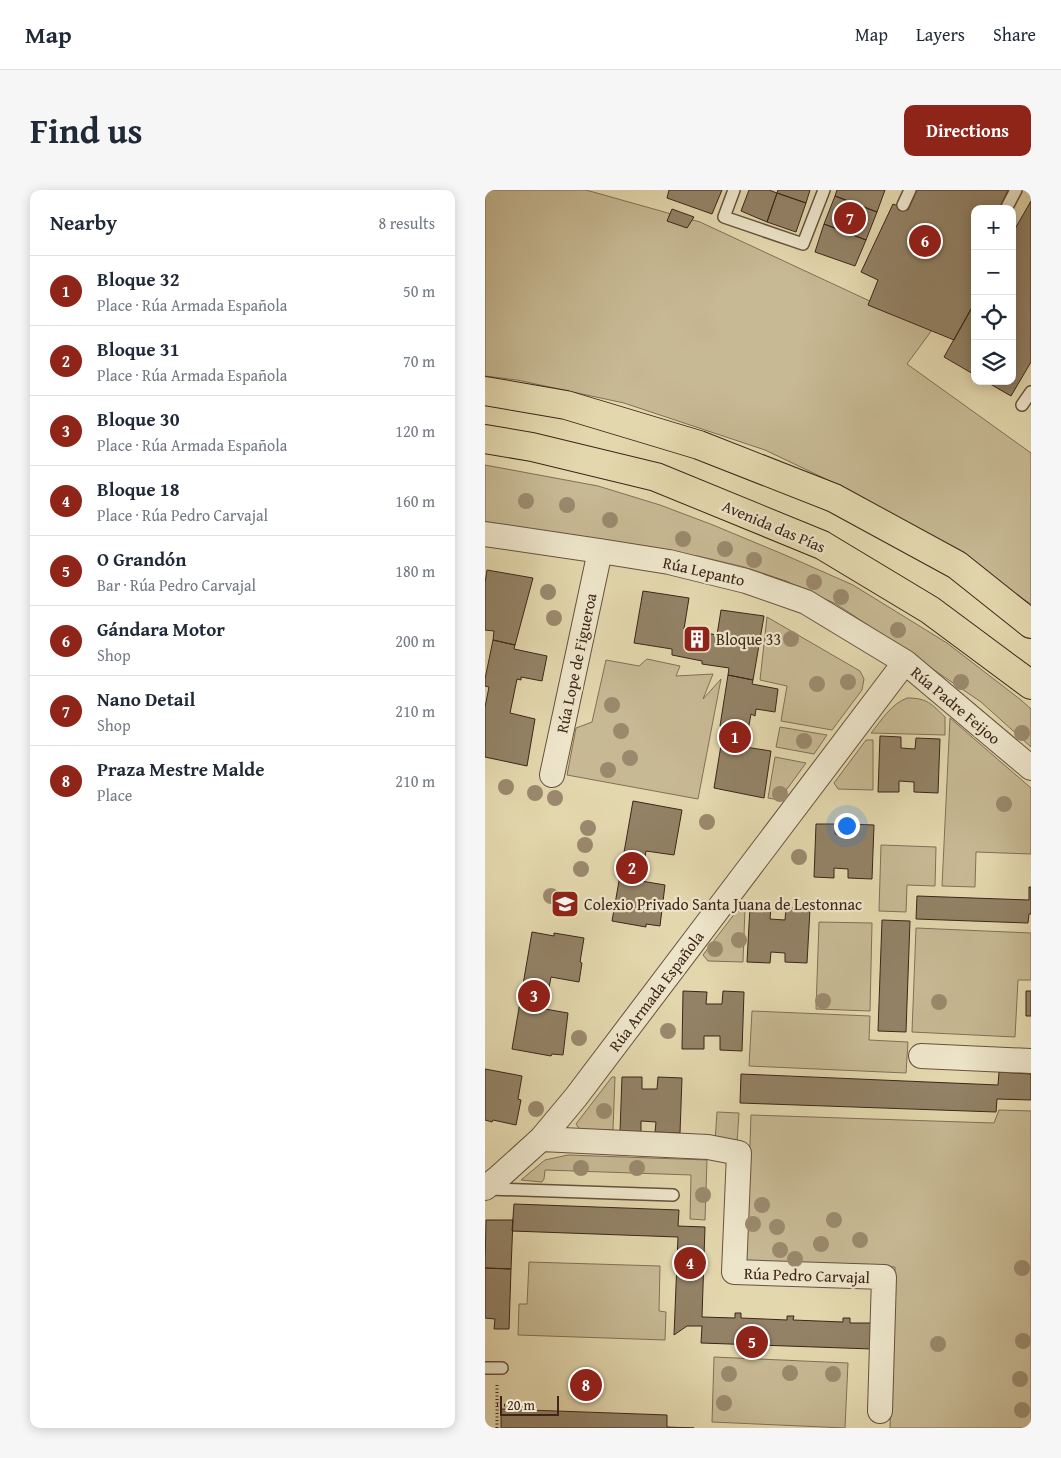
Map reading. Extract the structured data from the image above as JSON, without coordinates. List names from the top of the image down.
{
  "streets": {
    "highway": ["Avenida das Pías"],
    "street": [
      "Rúa Lepanto",
      "Rúa Lope de Figueroa",
      "Rúa Padre Feijoo",
      "Rúa Armada Española",
      "Rúa Pedro Carvajal"
    ]
  },
  "crossings": [
    ["Rúa Lepanto", "Rúa Lope de Figueroa"],
    ["Rúa Lepanto", "Rúa Padre Feijoo"],
    ["Rúa Lepanto", "Rúa Armada Española"],
    ["Rúa Padre Feijoo", "Rúa Armada Española"],
    ["Rúa Armada Española", "Rúa Pedro Carvajal"]
  ],
  "places": {
    "building": ["Bloque 33"],
    "school or university": ["Colexio Privado Santa Juana de Lestonnac"]
  },
  "scale_bar": "20 m",
  "page": {
    "header": "Map",
    "nav": ["Map", "Layers", "Share"],
    "title": "Find us",
    "buttons": "Directions",
    "heading": ["Nearby", "8 results"],
    "pins": [
      "7",
      "6",
      "1",
      "2",
      "3",
      "4",
      "5",
      "8"
    ],
    "map_buttons": ["+", "−"],
    "list": [
      {
        "mark": "1",
        "name": "Bloque 32",
        "note": "Place · Rúa Armada Española",
        "value": "50 m"
      },
      {
        "mark": "2",
        "name": "Bloque 31",
        "note": "Place · Rúa Armada Española",
        "value": "70 m"
      },
      {
        "mark": "3",
        "name": "Bloque 30",
        "note": "Place · Rúa Armada Española",
        "value": "120 m"
      },
      {
        "mark": "4",
        "name": "Bloque 18",
        "note": "Place · Rúa Pedro Carvajal",
        "value": "160 m"
      },
      {
        "mark": "5",
        "name": "O Grandón",
        "note": "Bar · Rúa Pedro Carvajal",
        "value": "180 m"
      },
      {
        "mark": "6",
        "name": "Gándara Motor",
        "note": "Shop",
        "value": "200 m"
      },
      {
        "mark": "7",
        "name": "Nano Detail",
        "note": "Shop",
        "value": "210 m"
      },
      {
        "mark": "8",
        "name": "Praza Mestre Malde",
        "note": "Place",
        "value": "210 m"
      }
    ],
    "scale": "20 m"
  }
}
